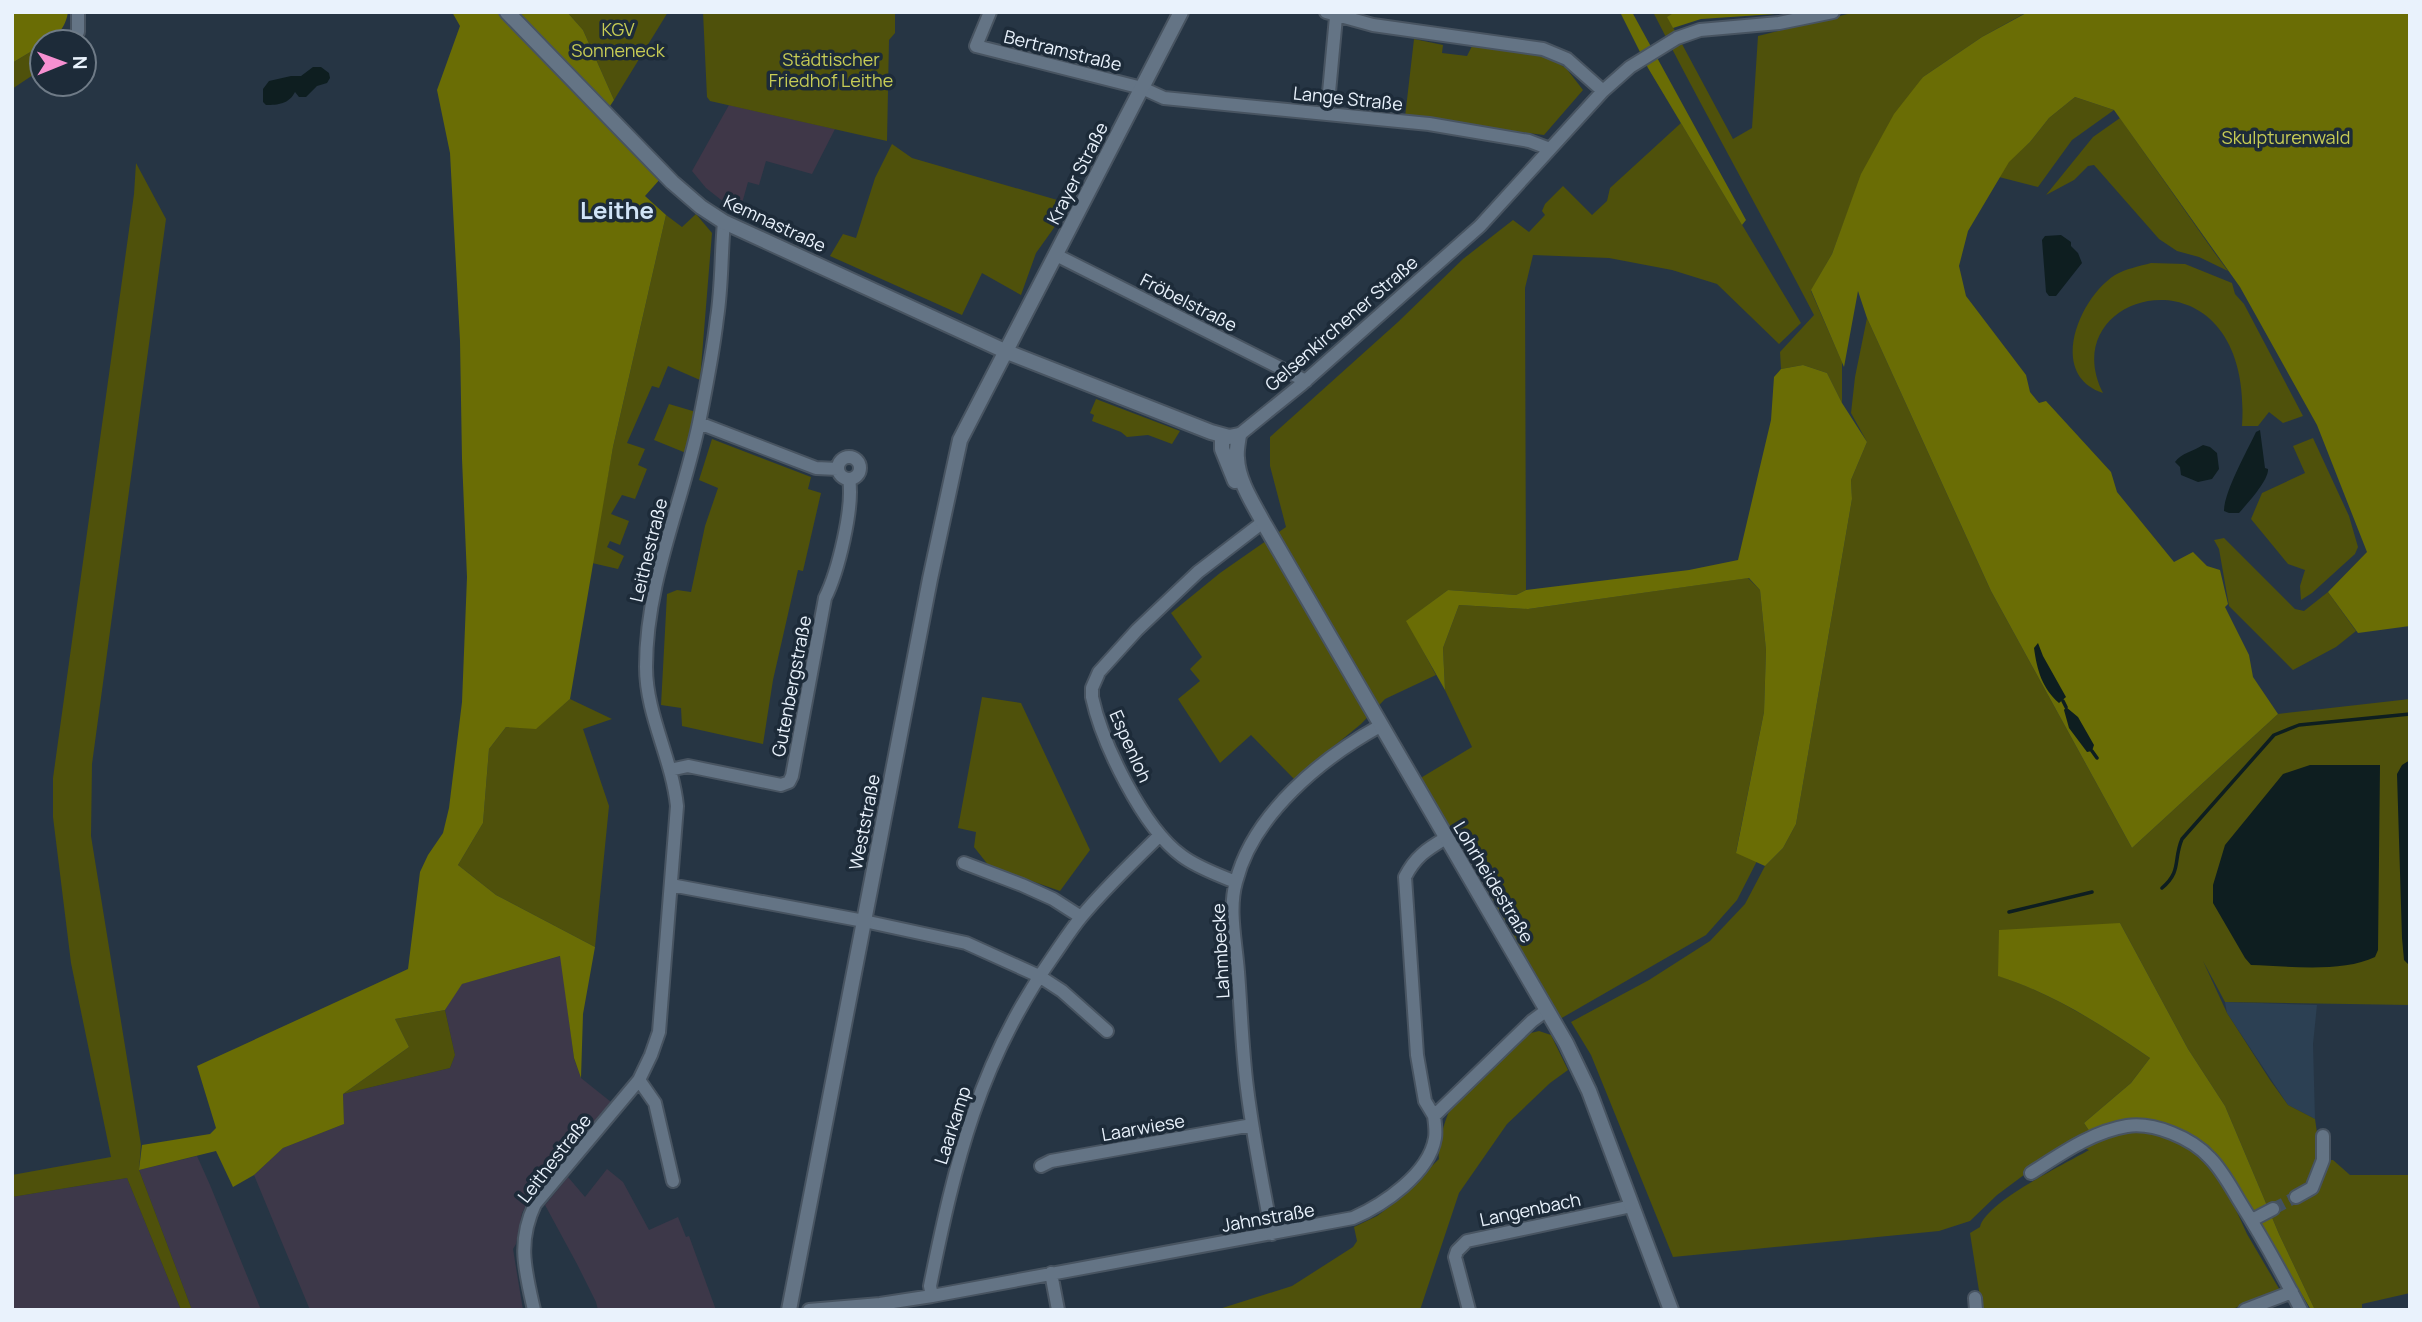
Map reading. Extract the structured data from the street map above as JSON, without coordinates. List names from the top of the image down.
{
  "streets": {
    "street": [
      "Bertramstraße",
      "Lange Straße",
      "Krayer Straße",
      "Kemnastraße",
      "Fröbelstraße",
      "Gelsenkirchener Straße",
      "Leithestraße",
      "Gutenbergstraße",
      "Espenloh",
      "Weststraße",
      "Lohrheidestraße",
      "Lahmbecke",
      "Laarkamp",
      "Laarwiese",
      "Langenbach",
      "Jahnstraße"
    ]
  },
  "crossings": [
    ["Bertramstraße", "Lange Straße"],
    ["Bertramstraße", "Krayer Straße"],
    ["Lange Straße", "Krayer Straße"],
    ["Lange Straße", "Gelsenkirchener Straße"],
    ["Krayer Straße", "Kemnastraße"],
    ["Krayer Straße", "Fröbelstraße"],
    ["Krayer Straße", "Weststraße"],
    ["Kemnastraße", "Leithestraße"],
    ["Kemnastraße", "Weststraße"],
    ["Fröbelstraße", "Gelsenkirchener Straße"],
    ["Gelsenkirchener Straße", "Lohrheidestraße"],
    ["Leithestraße", "Gutenbergstraße"],
    ["Espenloh", "Lohrheidestraße"],
    ["Espenloh", "Lahmbecke"],
    ["Espenloh", "Laarkamp"],
    ["Lohrheidestraße", "Lahmbecke"],
    ["Lohrheidestraße", "Langenbach"],
    ["Lohrheidestraße", "Jahnstraße"],
    ["Lahmbecke", "Laarwiese"],
    ["Lahmbecke", "Jahnstraße"],
    ["Laarkamp", "Jahnstraße"]
  ],
  "districts": ["Leithe"],
  "parks": ["KGV Sonneneck", "Städtischer Friedhof Leithe", "Skulpturenwald"],
  "north": "right"
}
